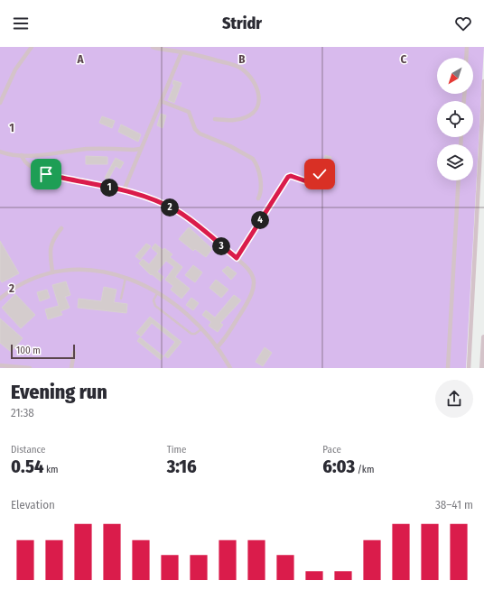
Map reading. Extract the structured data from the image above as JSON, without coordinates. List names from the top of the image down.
{
  "scale_bar": "100 m",
  "north": "bottom left",
  "page": {
    "header": "Stridr",
    "pins": [
      "1",
      "2",
      "4",
      "3"
    ],
    "scale": "100 m",
    "heading": ["Evening run", "21:38"],
    "stats": [
      ["Distance", "0.54 km"],
      ["Time", "3:16"],
      ["Pace", "6:03 /km"]
    ],
    "chart": ["Elevation", "38–41 m"]
  },
  "grid": {
    "columns": ["A", "B", "C"],
    "rows": ["1", "2"]
  }
}
